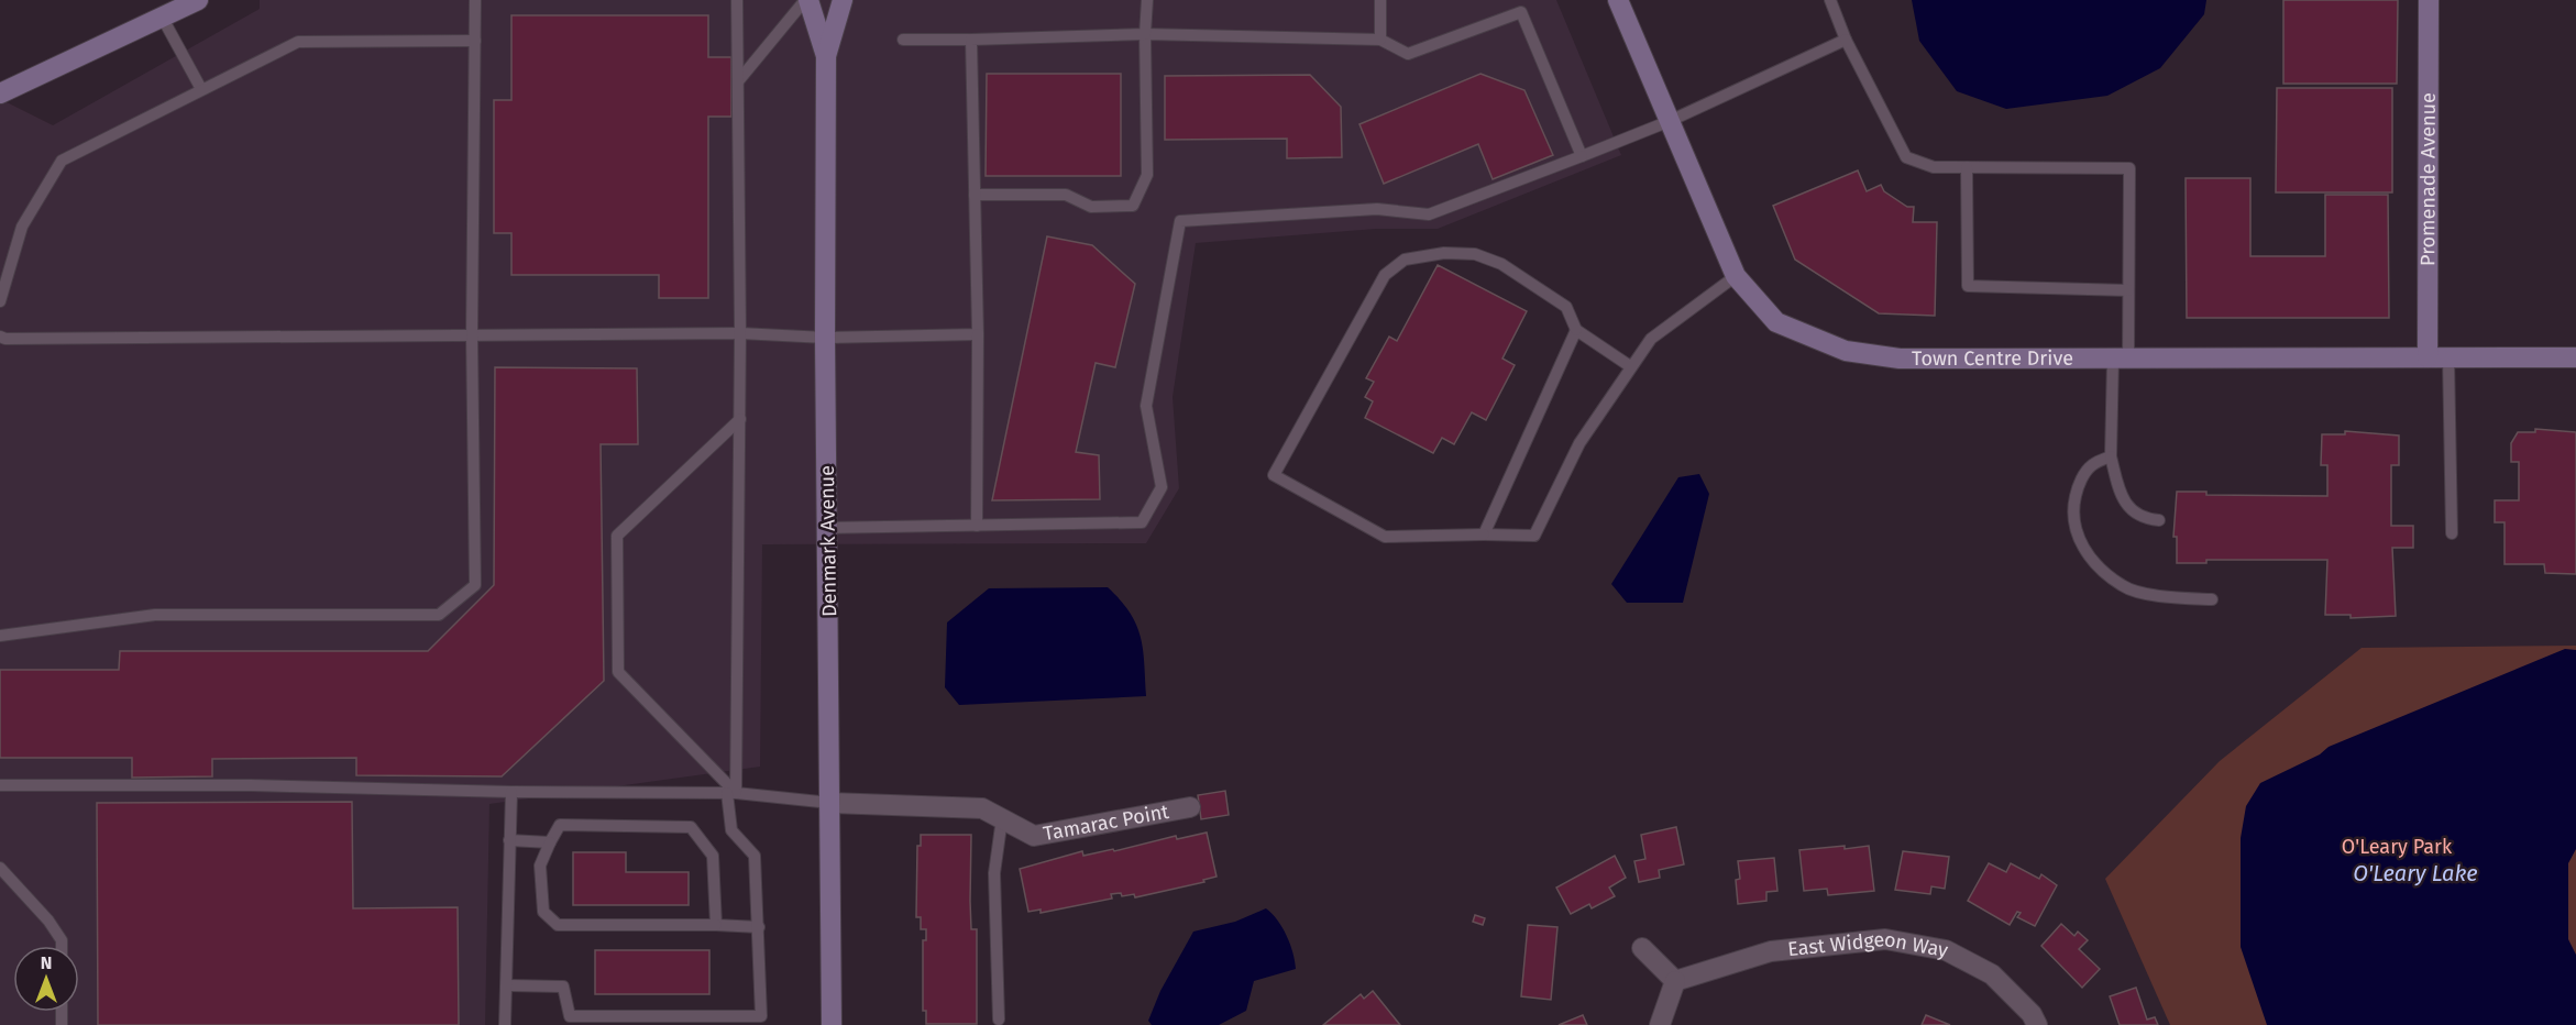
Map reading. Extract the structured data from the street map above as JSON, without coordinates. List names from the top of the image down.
{
  "streets": {
    "street": [
      "Promenade Avenue",
      "Town Centre Drive",
      "Denmark Avenue",
      "Tamarac Point",
      "East Widgeon Way"
    ]
  },
  "crossings": [
    ["Promenade Avenue", "Town Centre Drive"],
    ["Denmark Avenue", "Tamarac Point"]
  ],
  "water": ["O'Leary Lake"],
  "parks": ["O'Leary Park"],
  "north": "top"
}
